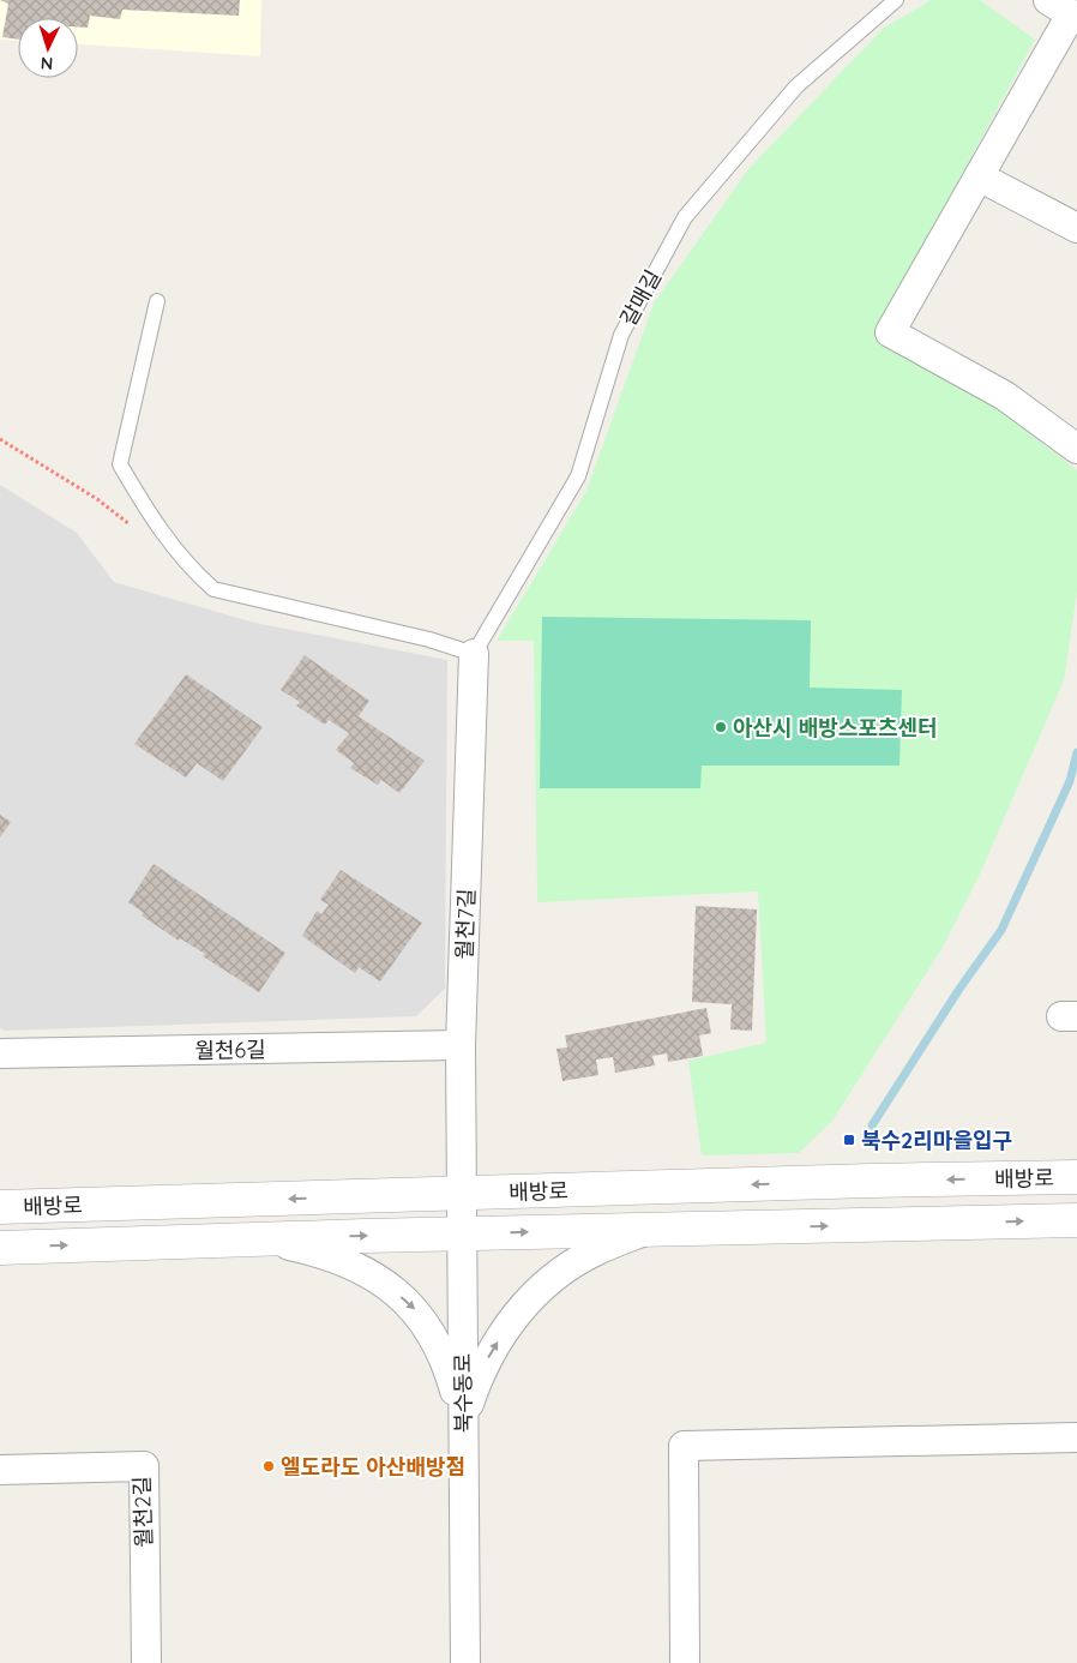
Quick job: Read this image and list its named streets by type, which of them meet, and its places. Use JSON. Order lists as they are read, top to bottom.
{
  "streets": {
    "street": [
      "월천7길",
      "월천6길",
      "배방로",
      "북수동로",
      "월천2길"
    ],
    "lane": ["갈매길"]
  },
  "crossings": [
    ["갈매길", "월천7길"],
    ["월천7길", "월천6길"],
    ["월천7길", "배방로"],
    ["월천7길", "북수동로"],
    ["배방로", "북수동로"]
  ],
  "places": {
    "other": ["아산시 배방스포츠센터", "엘도라도 아산배방점"],
    "transit": ["북수2리마을입구"]
  },
  "north": "bottom"
}
